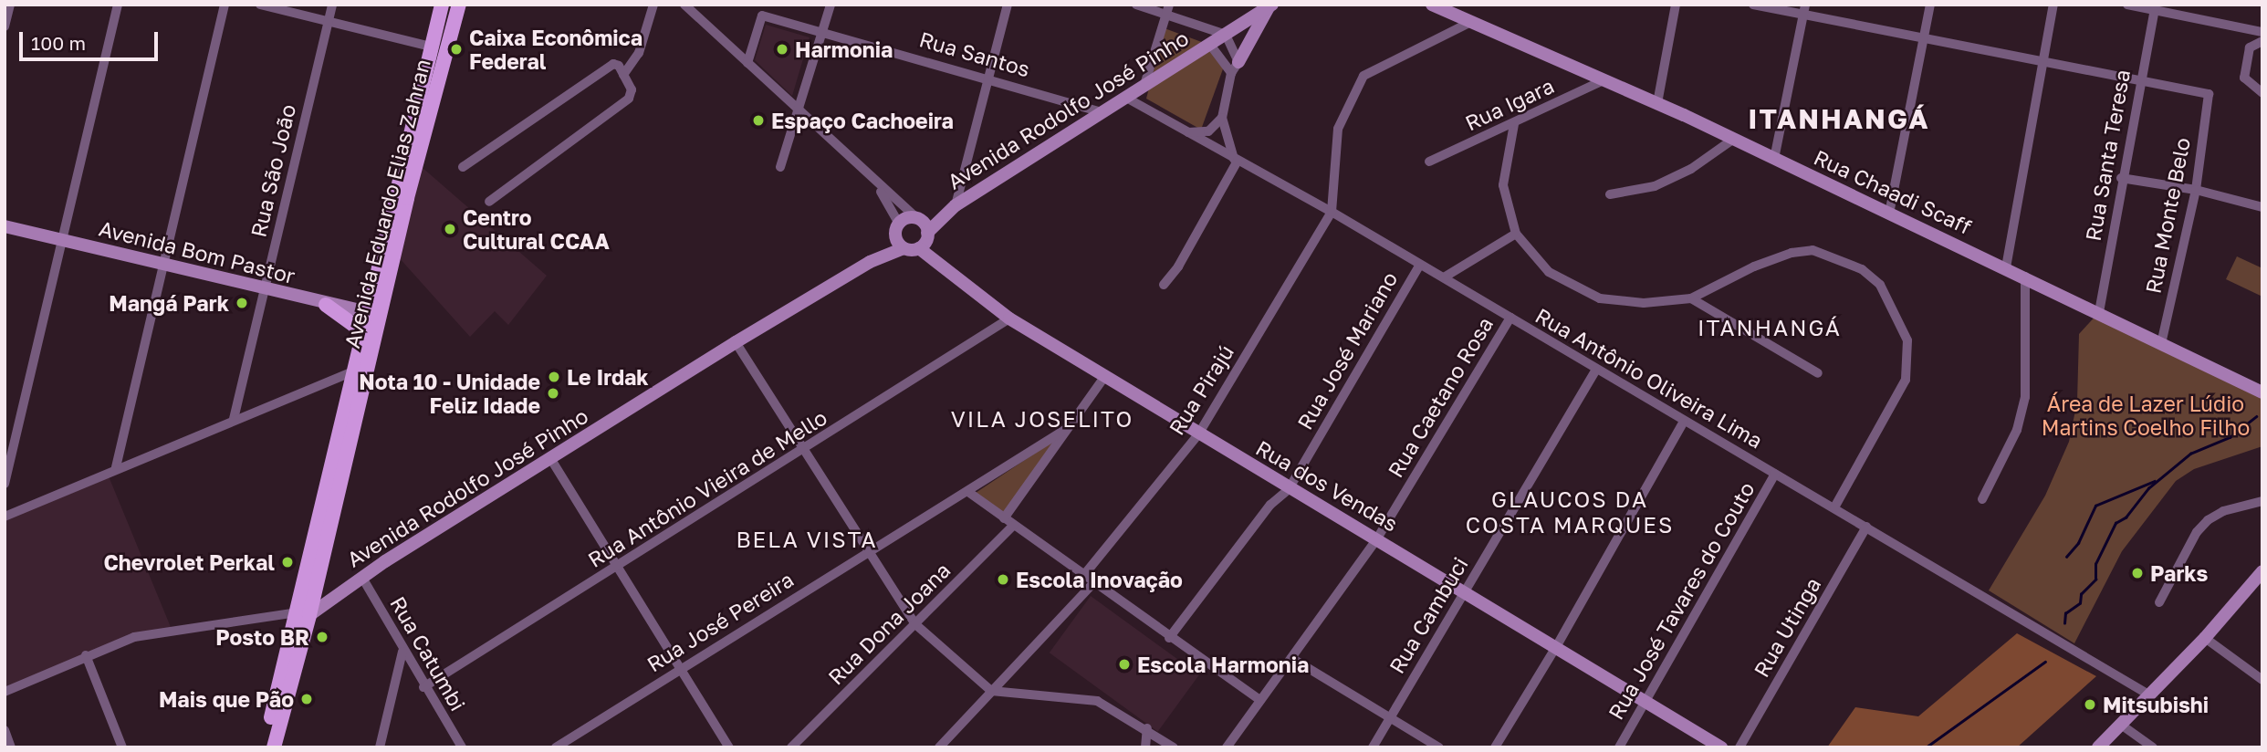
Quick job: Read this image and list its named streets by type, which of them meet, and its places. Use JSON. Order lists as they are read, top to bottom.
{
  "streets": {
    "main road": ["Avenida Eduardo Elias Zahran"],
    "street": [
      "Rua Santos",
      "Rua Igara",
      "Avenida Rodolfo José Pinho",
      "Rua Santa Teresa",
      "Rua São João",
      "Rua Chaadi Scaff",
      "Rua Monte Belo",
      "Avenida Bom Pastor",
      "Rua José Mariano",
      "Rua Antônio Oliveira Lima",
      "Rua Pirajú",
      "Rua Caetano Rosa",
      "Rua dos Vendas",
      "Rua Antônio Vieira de Mello",
      "Rua José Tavares do Couto",
      "Rua Cambuci",
      "Rua José Pereira",
      "Rua Dona Joana",
      "Rua Utinga",
      "Rua Catumbi"
    ]
  },
  "crossings": [
    ["Rua Santos", "Avenida Rodolfo José Pinho"],
    ["Rua Igara", "Rua Chaadi Scaff"],
    ["Avenida Rodolfo José Pinho", "Avenida Eduardo Elias Zahran"],
    ["Avenida Rodolfo José Pinho", "Rua Antônio Oliveira Lima"],
    ["Avenida Rodolfo José Pinho", "Rua Catumbi"],
    ["Rua Santa Teresa", "Rua Chaadi Scaff"],
    ["Rua Santa Teresa", "Rua Monte Belo"],
    ["Rua São João", "Avenida Bom Pastor"],
    ["Rua Chaadi Scaff", "Rua Monte Belo"],
    ["Avenida Eduardo Elias Zahran", "Avenida Bom Pastor"],
    ["Rua José Mariano", "Rua Antônio Oliveira Lima"],
    ["Rua José Mariano", "Rua dos Vendas"],
    ["Rua Antônio Oliveira Lima", "Rua Pirajú"],
    ["Rua Antônio Oliveira Lima", "Rua Caetano Rosa"],
    ["Rua Antônio Oliveira Lima", "Rua José Tavares do Couto"],
    ["Rua Antônio Oliveira Lima", "Rua Cambuci"],
    ["Rua Antônio Oliveira Lima", "Rua Utinga"],
    ["Rua Pirajú", "Rua dos Vendas"],
    ["Rua Caetano Rosa", "Rua dos Vendas"],
    ["Rua dos Vendas", "Rua Antônio Vieira de Mello"],
    ["Rua dos Vendas", "Rua José Tavares do Couto"],
    ["Rua dos Vendas", "Rua Cambuci"],
    ["Rua Antônio Vieira de Mello", "Rua Catumbi"]
  ],
  "districts": [
    "ITANHANGÁ",
    "ITANHANGÁ",
    "VILA JOSELITO",
    "GLAUCOS DA COSTA MARQUES",
    "BELA VISTA"
  ],
  "parks": ["Área de Lazer Lúdio Martins Coelho Filho"],
  "places": [
    "Caixa Econômica Federal",
    "Harmonia",
    "Espaço Cachoeira",
    "Centro Cultural CCAA",
    "Mangá Park",
    "Le Irdak",
    "Nota 10 - Unidade Feliz Idade",
    "Chevrolet Perkal",
    "Parks",
    "Escola Inovação",
    "Posto BR",
    "Escola Harmonia",
    "Mais que Pão",
    "Mitsubishi"
  ],
  "scale_bar": "100 m"
}
